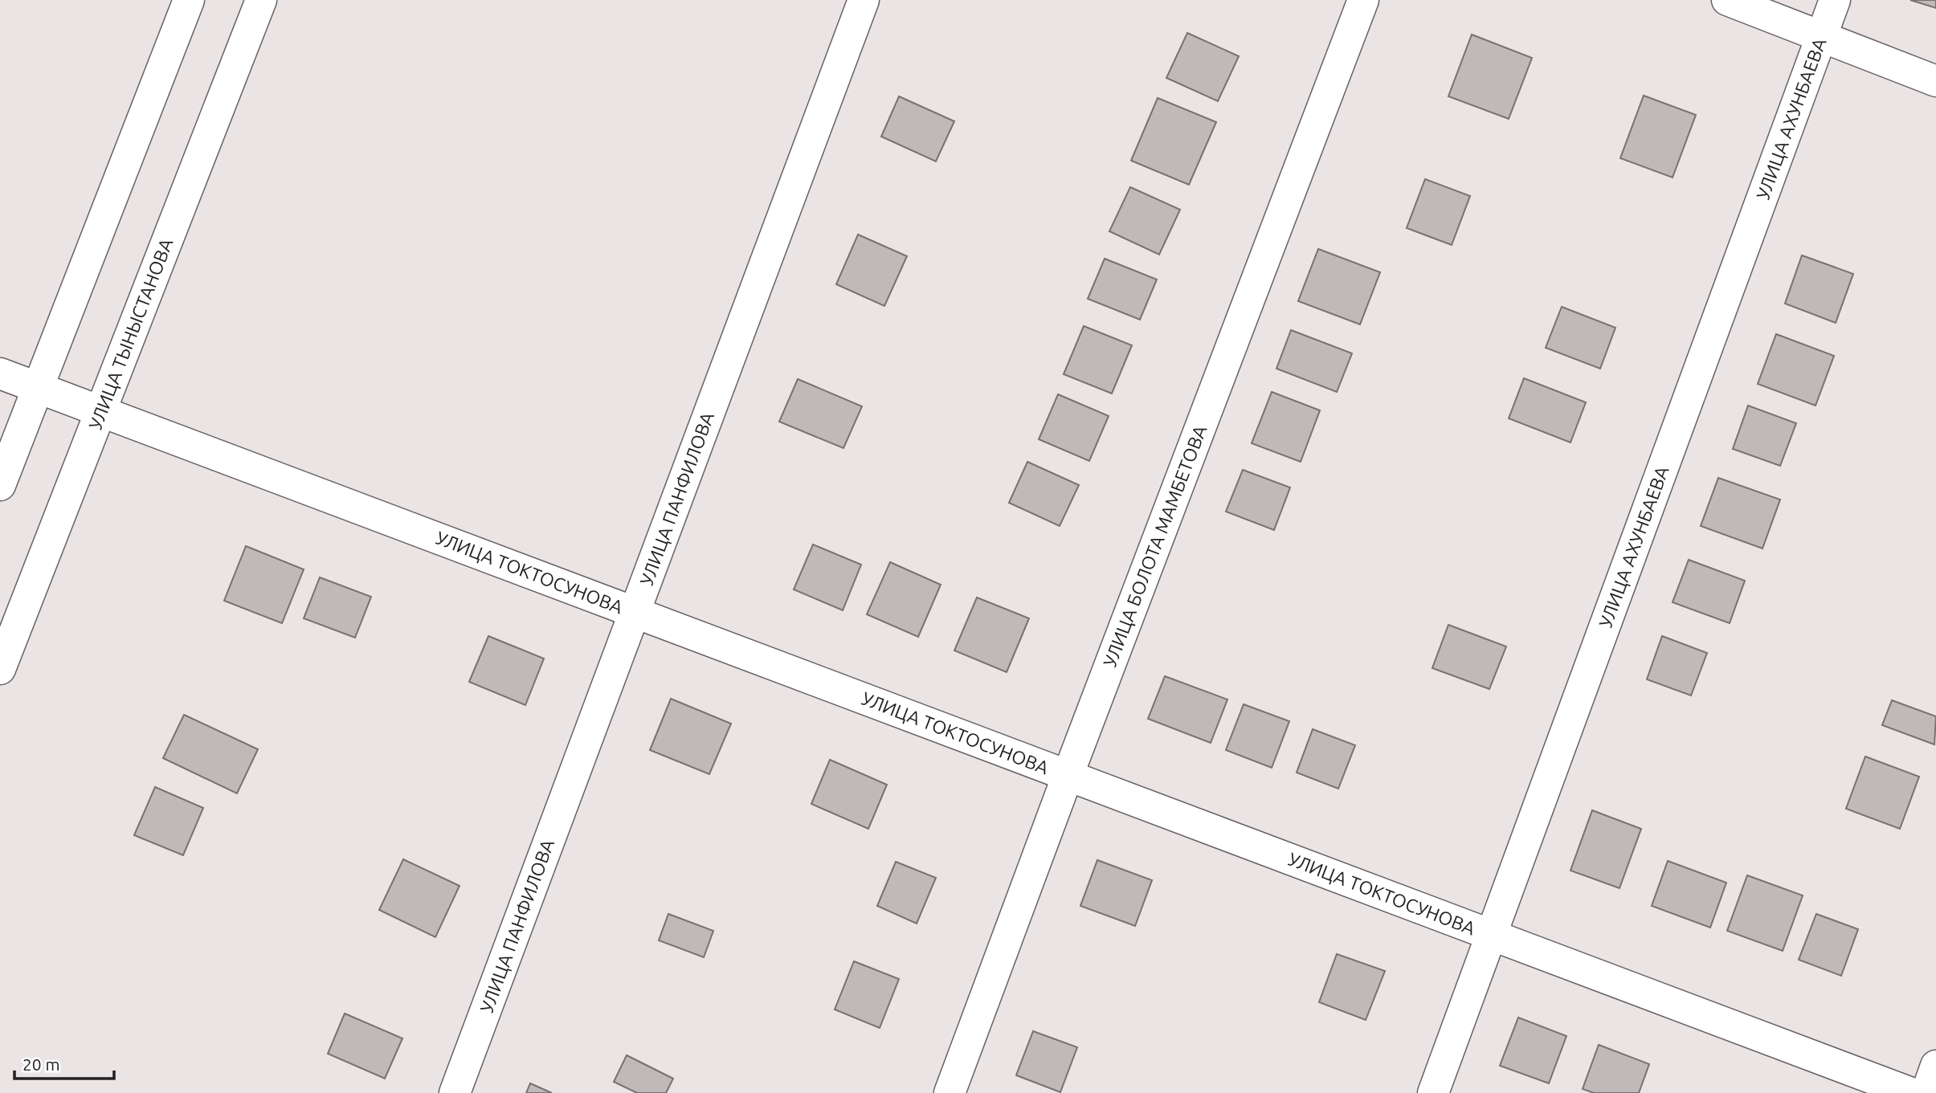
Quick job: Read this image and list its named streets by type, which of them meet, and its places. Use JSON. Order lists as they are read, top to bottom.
{
  "streets": {
    "street": [
      "УЛИЦА АХУНБАЕВА",
      "УЛИЦА ТЫНЫСТАНОВА",
      "УЛИЦА ПАНФИЛОВА",
      "УЛИЦА БОЛОТА МАМБЕТОВА",
      "УЛИЦА ТОКТОСУНОВА"
    ]
  },
  "crossings": [
    ["УЛИЦА АХУНБАЕВА", "УЛИЦА ТОКТОСУНОВА"],
    ["УЛИЦА ТЫНЫСТАНОВА", "УЛИЦА ТОКТОСУНОВА"],
    ["УЛИЦА ПАНФИЛОВА", "УЛИЦА ТОКТОСУНОВА"],
    ["УЛИЦА БОЛОТА МАМБЕТОВА", "УЛИЦА ТОКТОСУНОВА"]
  ],
  "scale_bar": "20 m"
}
